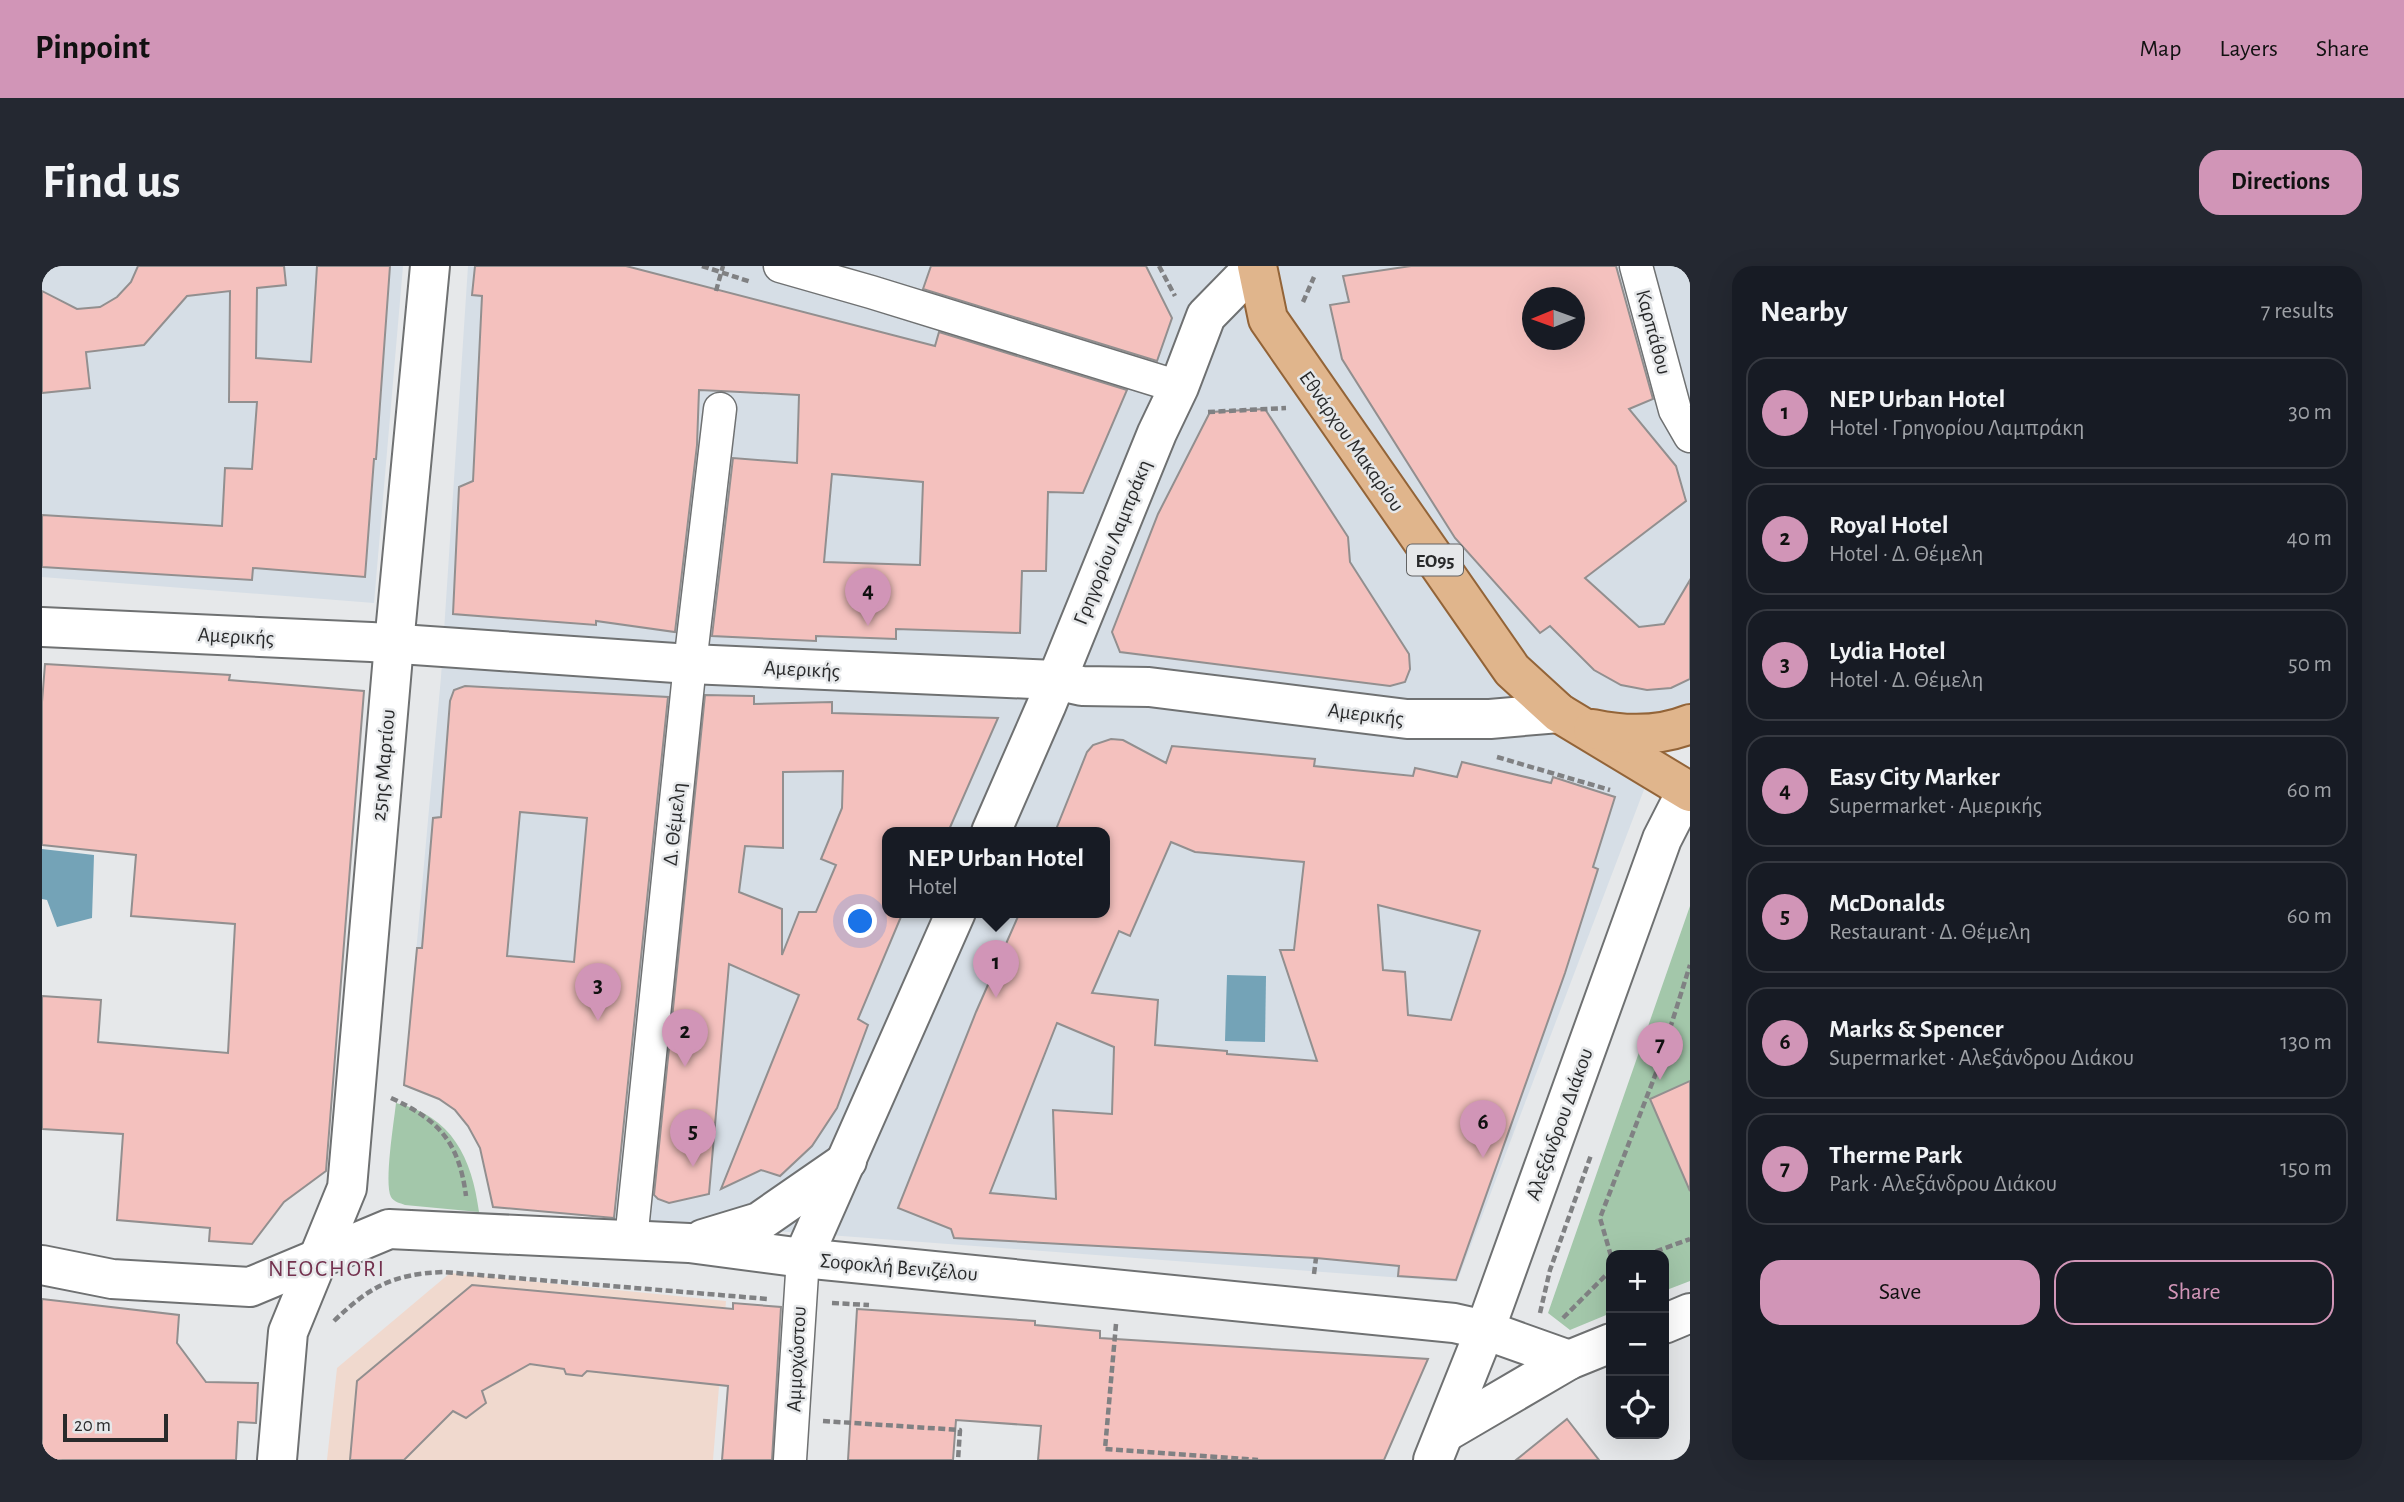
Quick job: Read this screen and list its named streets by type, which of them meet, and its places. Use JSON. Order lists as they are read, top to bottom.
{
  "streets": {
    "main road": ["Εθνάρχου Μακαρίου", "ΕΟ95"],
    "street": [
      "Καρπάθου",
      "Γρηγορίου Λαμπράκη",
      "Αμερικής",
      "25ης Μαρτίου",
      "Δ. Θέμελη",
      "Αλεξάνδρου Διάκου",
      "Σοφοκλή Βενιζέλου",
      "Αμμοχώστου"
    ]
  },
  "crossings": [
    ["Εθνάρχου Μακαρίου", "Γρηγορίου Λαμπράκη"],
    ["Εθνάρχου Μακαρίου", "Αμερικής"],
    ["Εθνάρχου Μακαρίου", "Αλεξάνδρου Διάκου"],
    ["Γρηγορίου Λαμπράκη", "Αμερικής"],
    ["Αμερικής", "25ης Μαρτίου"],
    ["Αμερικής", "Δ. Θέμελη"],
    ["25ης Μαρτίου", "Σοφοκλή Βενιζέλου"],
    ["Δ. Θέμελη", "Σοφοκλή Βενιζέλου"],
    ["Αλεξάνδρου Διάκου", "Σοφοκλή Βενιζέλου"],
    ["Σοφοκλή Βενιζέλου", "Αμμοχώστου"]
  ],
  "districts": ["NEOCHORI"],
  "scale_bar": "20 m",
  "north": "left",
  "page": {
    "header": "Pinpoint",
    "nav": ["Map", "Layers", "Share"],
    "buttons": [
      "Directions",
      ["Save", "Share"]
    ],
    "title": "Find us",
    "heading": ["Nearby", "7 results"],
    "list": [
      {
        "mark": "1",
        "name": "NEP Urban Hotel",
        "note": "Hotel · Γρηγορίου Λαμπράκη",
        "value": "30 m"
      },
      {
        "mark": "2",
        "name": "Royal Hotel",
        "note": "Hotel · Δ. Θέμελη",
        "value": "40 m"
      },
      {
        "mark": "3",
        "name": "Lydia Hotel",
        "note": "Hotel · Δ. Θέμελη",
        "value": "50 m"
      },
      {
        "mark": "4",
        "name": "Easy City Marker",
        "note": "Supermarket · Αμερικής",
        "value": "60 m"
      },
      {
        "mark": "5",
        "name": "McDonalds",
        "note": "Restaurant · Δ. Θέμελη",
        "value": "60 m"
      },
      {
        "mark": "6",
        "name": "Marks & Spencer",
        "note": "Supermarket · Αλεξάνδρου Διάκου",
        "value": "130 m"
      },
      {
        "mark": "7",
        "name": "Therme Park",
        "note": "Park · Αλεξάνδρου Διάκου",
        "value": "150 m"
      }
    ],
    "pins": [
      "4",
      "1",
      "3",
      "2",
      "7",
      "6",
      "5"
    ],
    "popup": ["NEP Urban Hotel", "Hotel"],
    "map_buttons": ["+", "−"],
    "scale": "20 m"
  }
}
